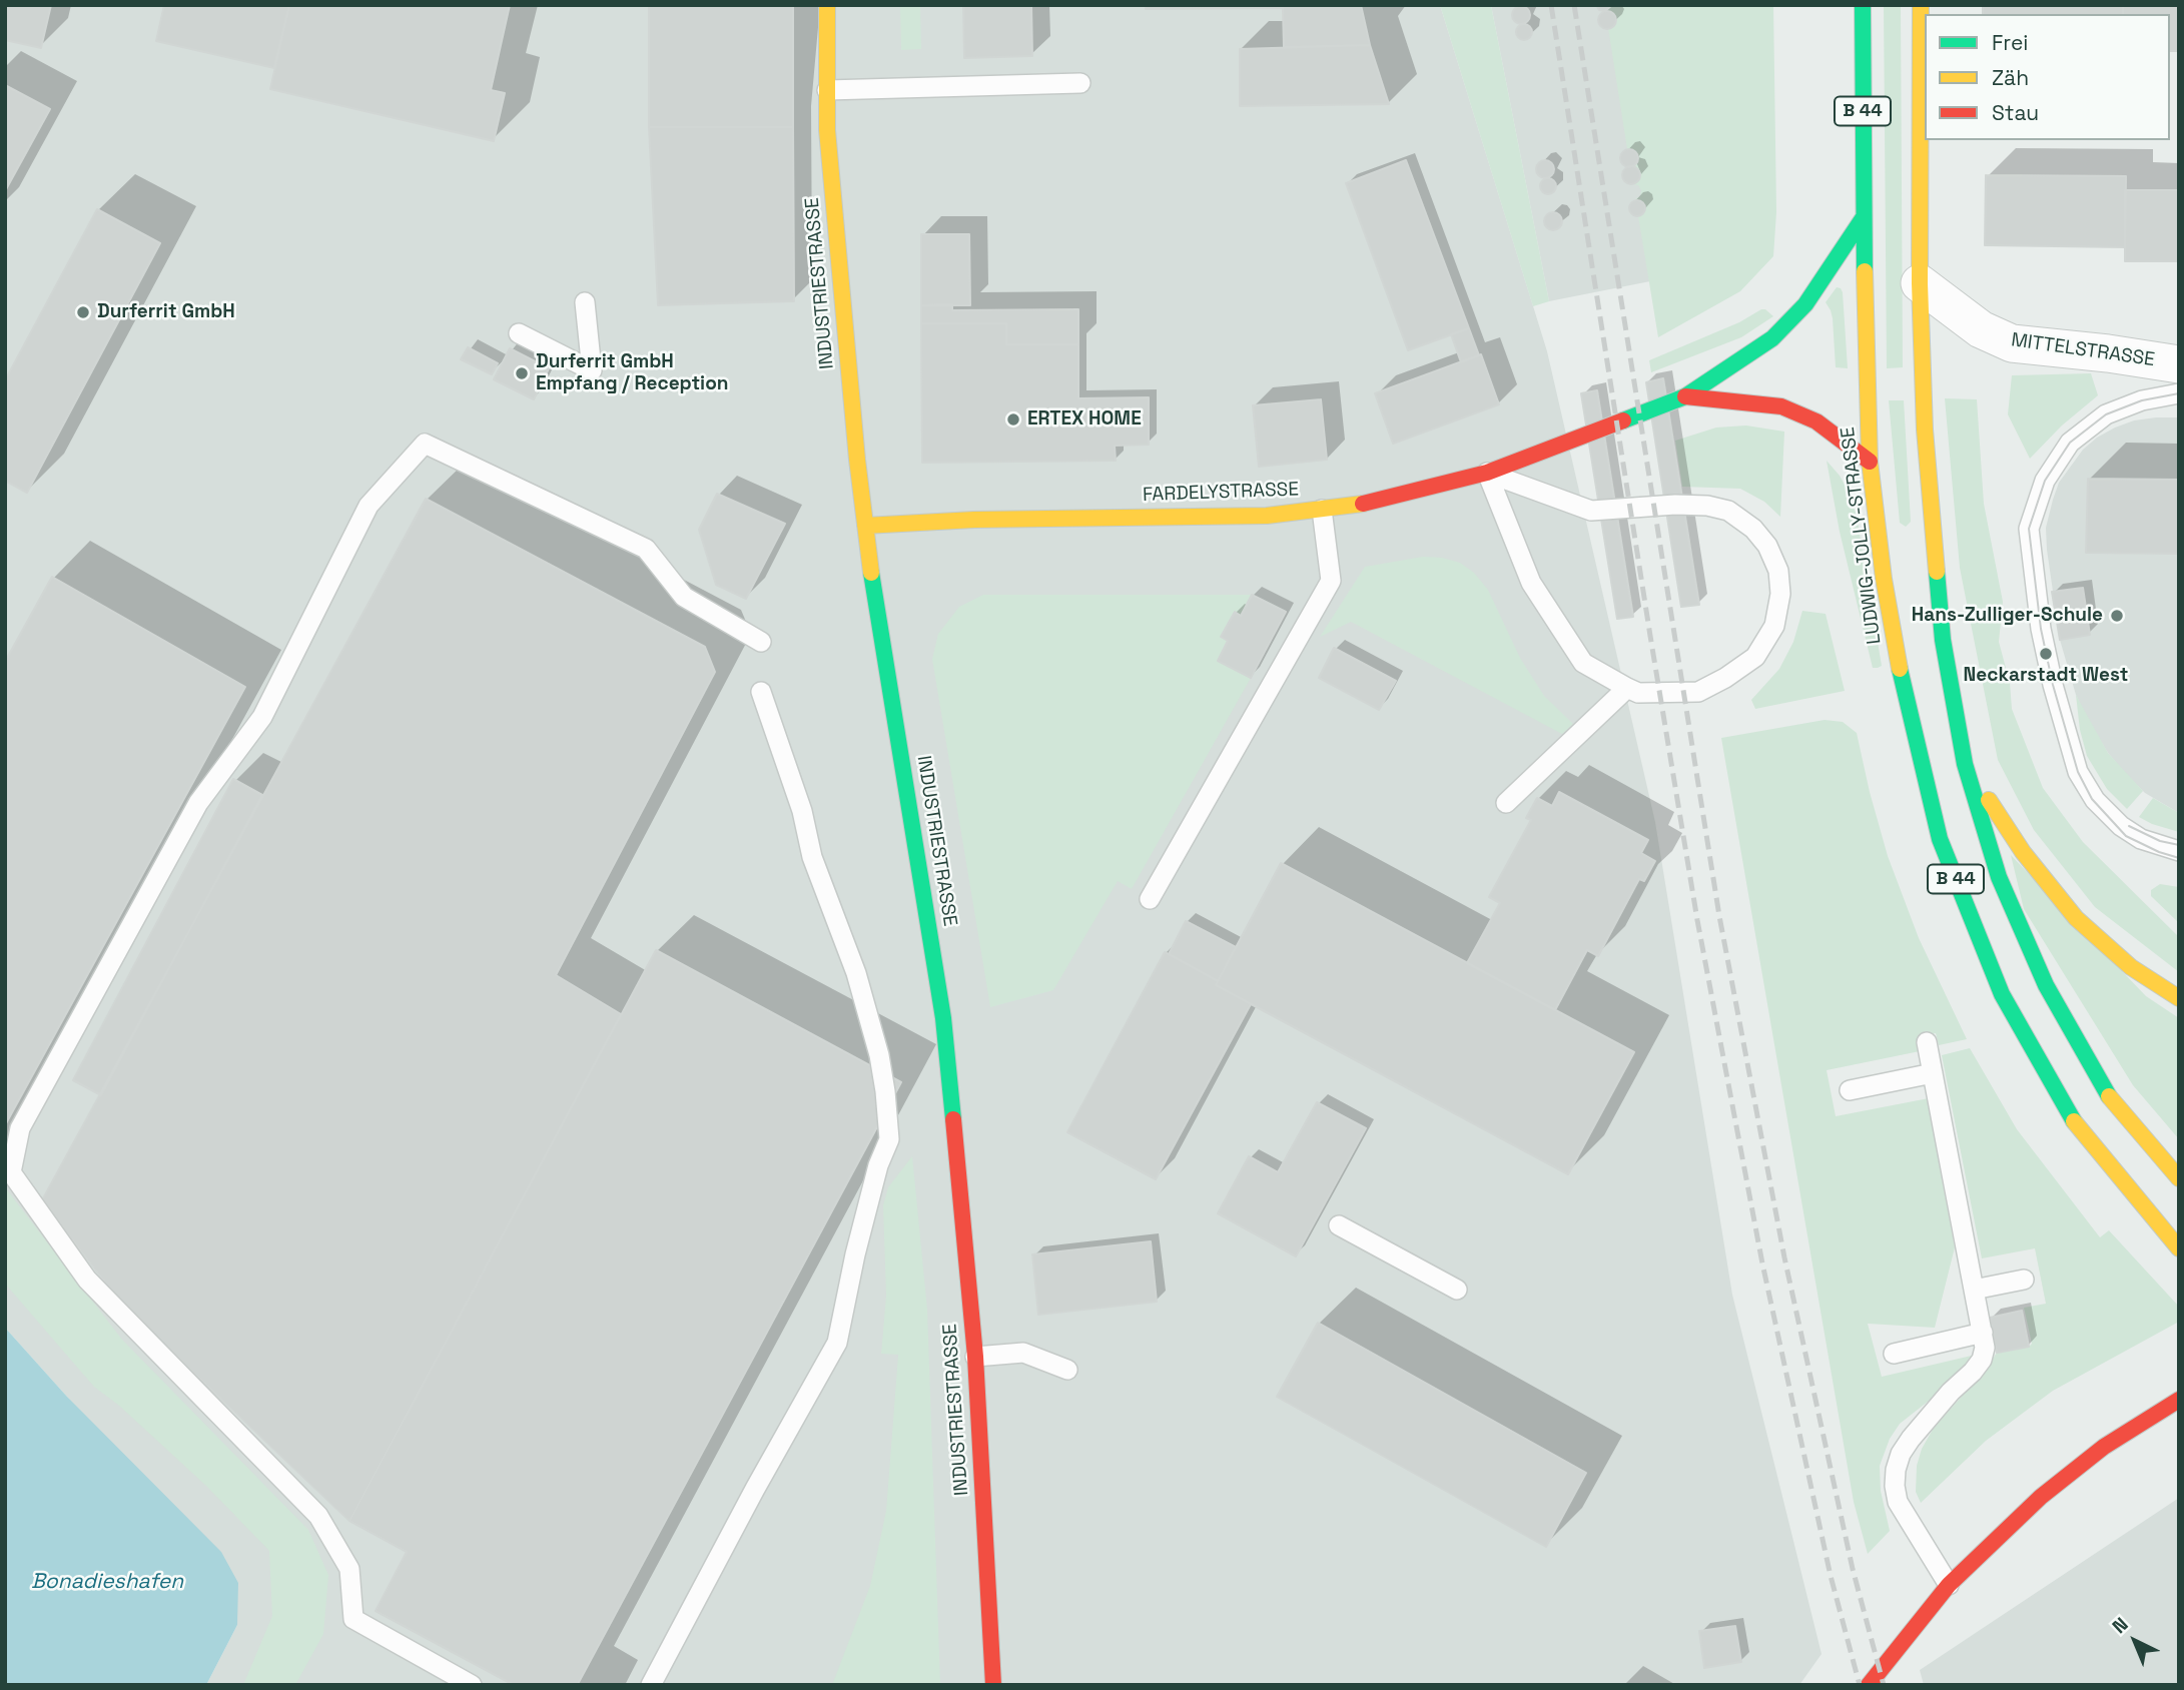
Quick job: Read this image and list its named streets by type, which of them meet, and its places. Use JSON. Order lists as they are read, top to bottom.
{
  "streets": {
    "street": [
      "B 44",
      "INDUSTRIESTRASSE",
      "MITTELSTRASSE",
      "FARDELYSTRASSE",
      "LUDWIG-JOLLY-STRASSE"
    ]
  },
  "crossings": [
    ["B 44", "MITTELSTRASSE"],
    ["INDUSTRIESTRASSE", "FARDELYSTRASSE"],
    ["FARDELYSTRASSE", "LUDWIG-JOLLY-STRASSE"]
  ],
  "water": ["Bonadieshafen"],
  "places": [
    "Durferrit GmbH",
    "Durferrit GmbH Empfang / Reception",
    "ERTEX HOME",
    "Hans-Zulliger-Schule",
    "Neckarstadt West"
  ],
  "legend": ["Frei", "Zäh", "Stau"],
  "north": "top left"
}
